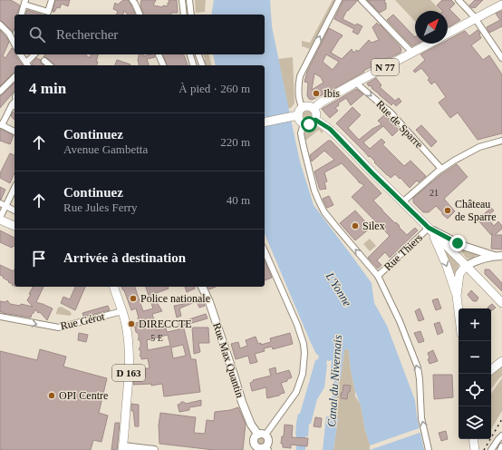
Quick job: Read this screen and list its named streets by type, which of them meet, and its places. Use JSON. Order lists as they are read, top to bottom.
{
  "streets": {
    "main road": ["N 77", "D 163"],
    "street": [
      "Rue de Sparre",
      "Rue Thiers",
      "Rue Gérot",
      "Rue Max Quantin"
    ]
  },
  "crossings": [
    ["N 77", "Rue de Sparre"],
    ["Rue Gérot", "D 163"]
  ],
  "one_way": ["Rue de Sparre", "Rue Gérot"],
  "water": ["L'Yonne", "Canal du Nivernais"],
  "places": [
    "Ibis",
    "Château de Sparre",
    "Silex",
    "Police nationale",
    "DIRECCTE",
    "OPI Centre"
  ],
  "house_numbers": ["21", "5 E"],
  "north": "top right",
  "page": {
    "search": "Rechercher",
    "heading": ["4 min", "À pied · 260 m"],
    "list": [
      ["Continuez", "Avenue Gambetta", "220 m"],
      ["Continuez", "Rue Jules Ferry", "40 m"],
      "Arrivée à destination"
    ],
    "map_buttons": ["+", "−"]
  }
}
